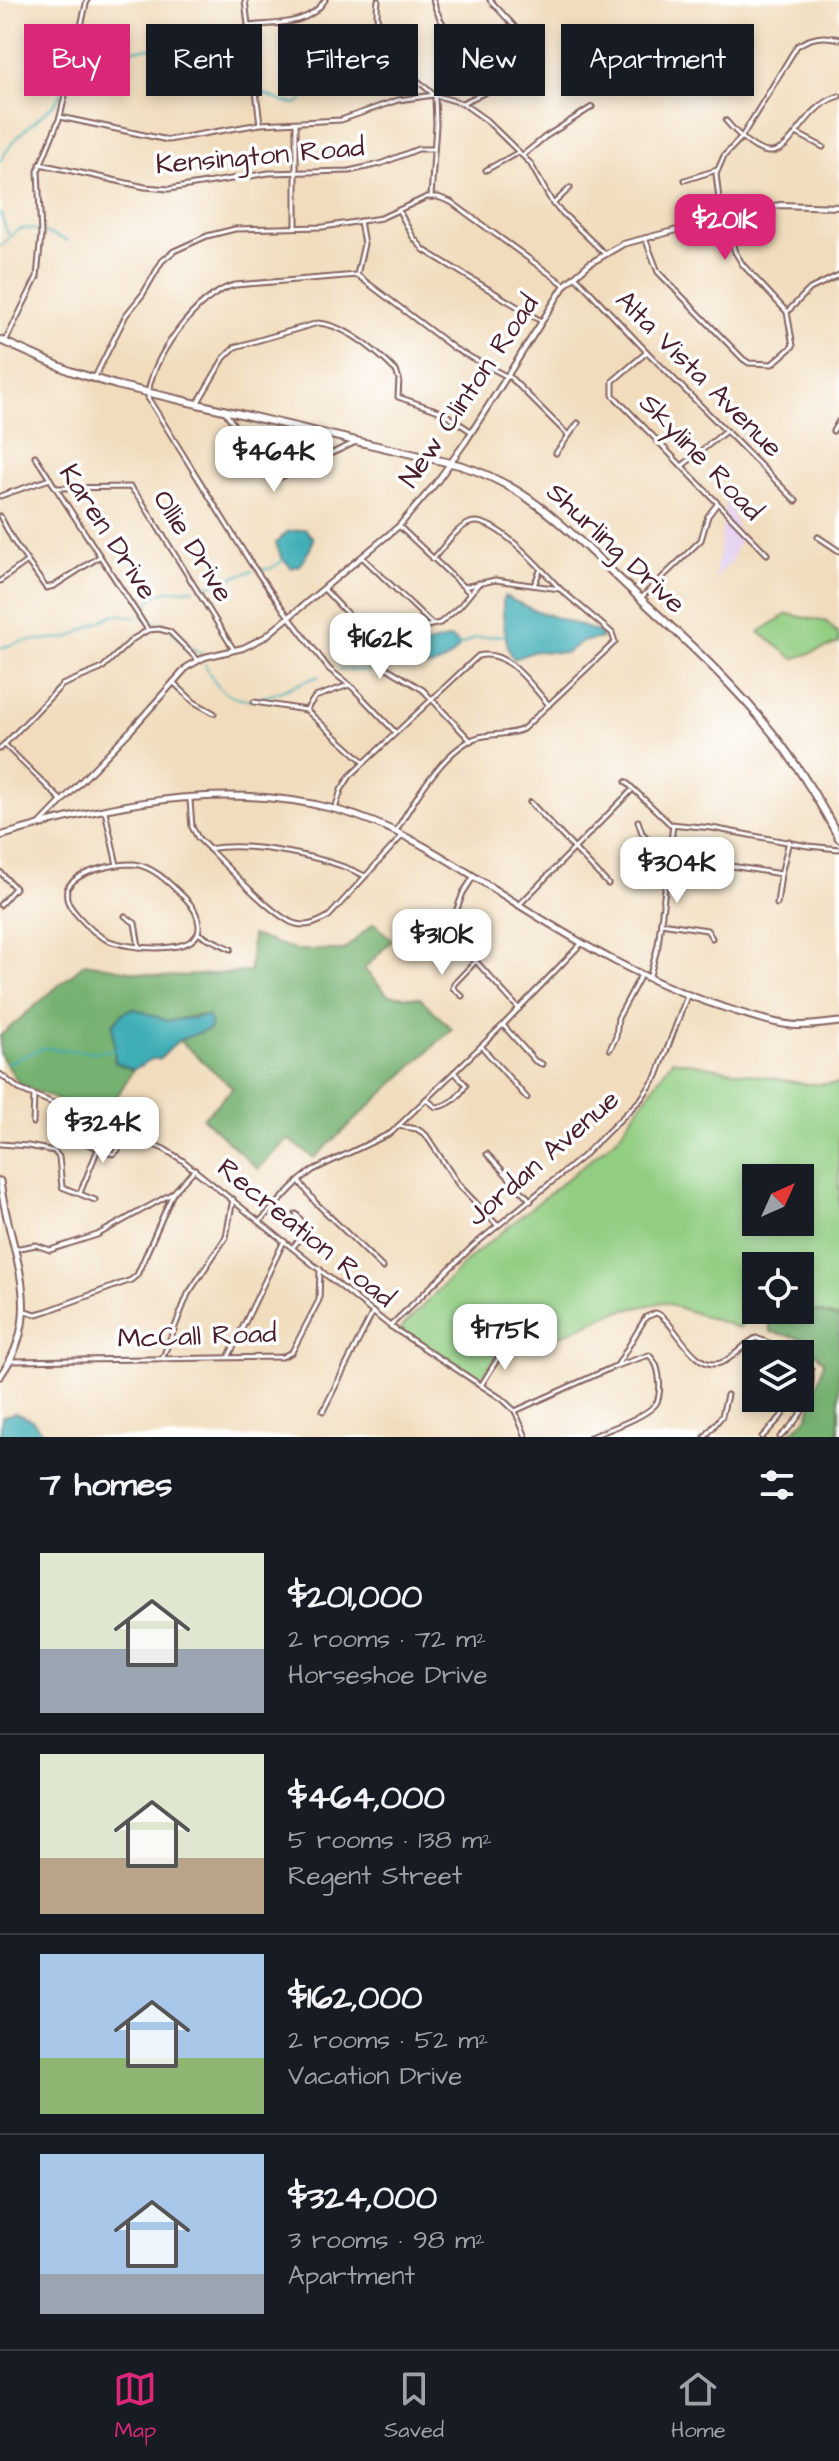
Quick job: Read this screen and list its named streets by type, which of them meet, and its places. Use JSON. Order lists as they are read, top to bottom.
{
  "streets": {
    "main road": ["Shurling Drive"],
    "street": [
      "Kensington Road",
      "Alta Vista Avenue",
      "New Clinton Road",
      "Skyline Road",
      "Karen Drive",
      "Ollie Drive",
      "Jordan Avenue",
      "Recreation Road",
      "McCall Road"
    ]
  },
  "crossings": [
    ["Alta Vista Avenue", "New Clinton Road"],
    ["Alta Vista Avenue", "Skyline Road"],
    ["New Clinton Road", "Ollie Drive"],
    ["New Clinton Road", "Shurling Drive"],
    ["Karen Drive", "Ollie Drive"],
    ["Jordan Avenue", "Recreation Road"],
    ["Recreation Road", "McCall Road"]
  ],
  "north": "top right",
  "page": {
    "chip": [
      "Buy",
      "Rent",
      "Filters",
      "New",
      "Apartment"
    ],
    "price": [
      "$201K",
      "$464K",
      "$162K",
      "$304K",
      "$310K",
      "$324K",
      "$175K"
    ],
    "heading": "7 homes",
    "list": [
      {
        "name": "$201,000",
        "note": "2 rooms · 72 m² · Horseshoe Drive"
      },
      {
        "name": "$464,000",
        "note": "5 rooms · 138 m² · Regent Street"
      },
      {
        "name": "$162,000",
        "note": "2 rooms · 52 m² · Vacation Drive"
      },
      {
        "name": "$324,000",
        "note": "3 rooms · 98 m² · Apartment"
      }
    ],
    "tabs": ["Map", "Saved", "Home"]
  }
}
